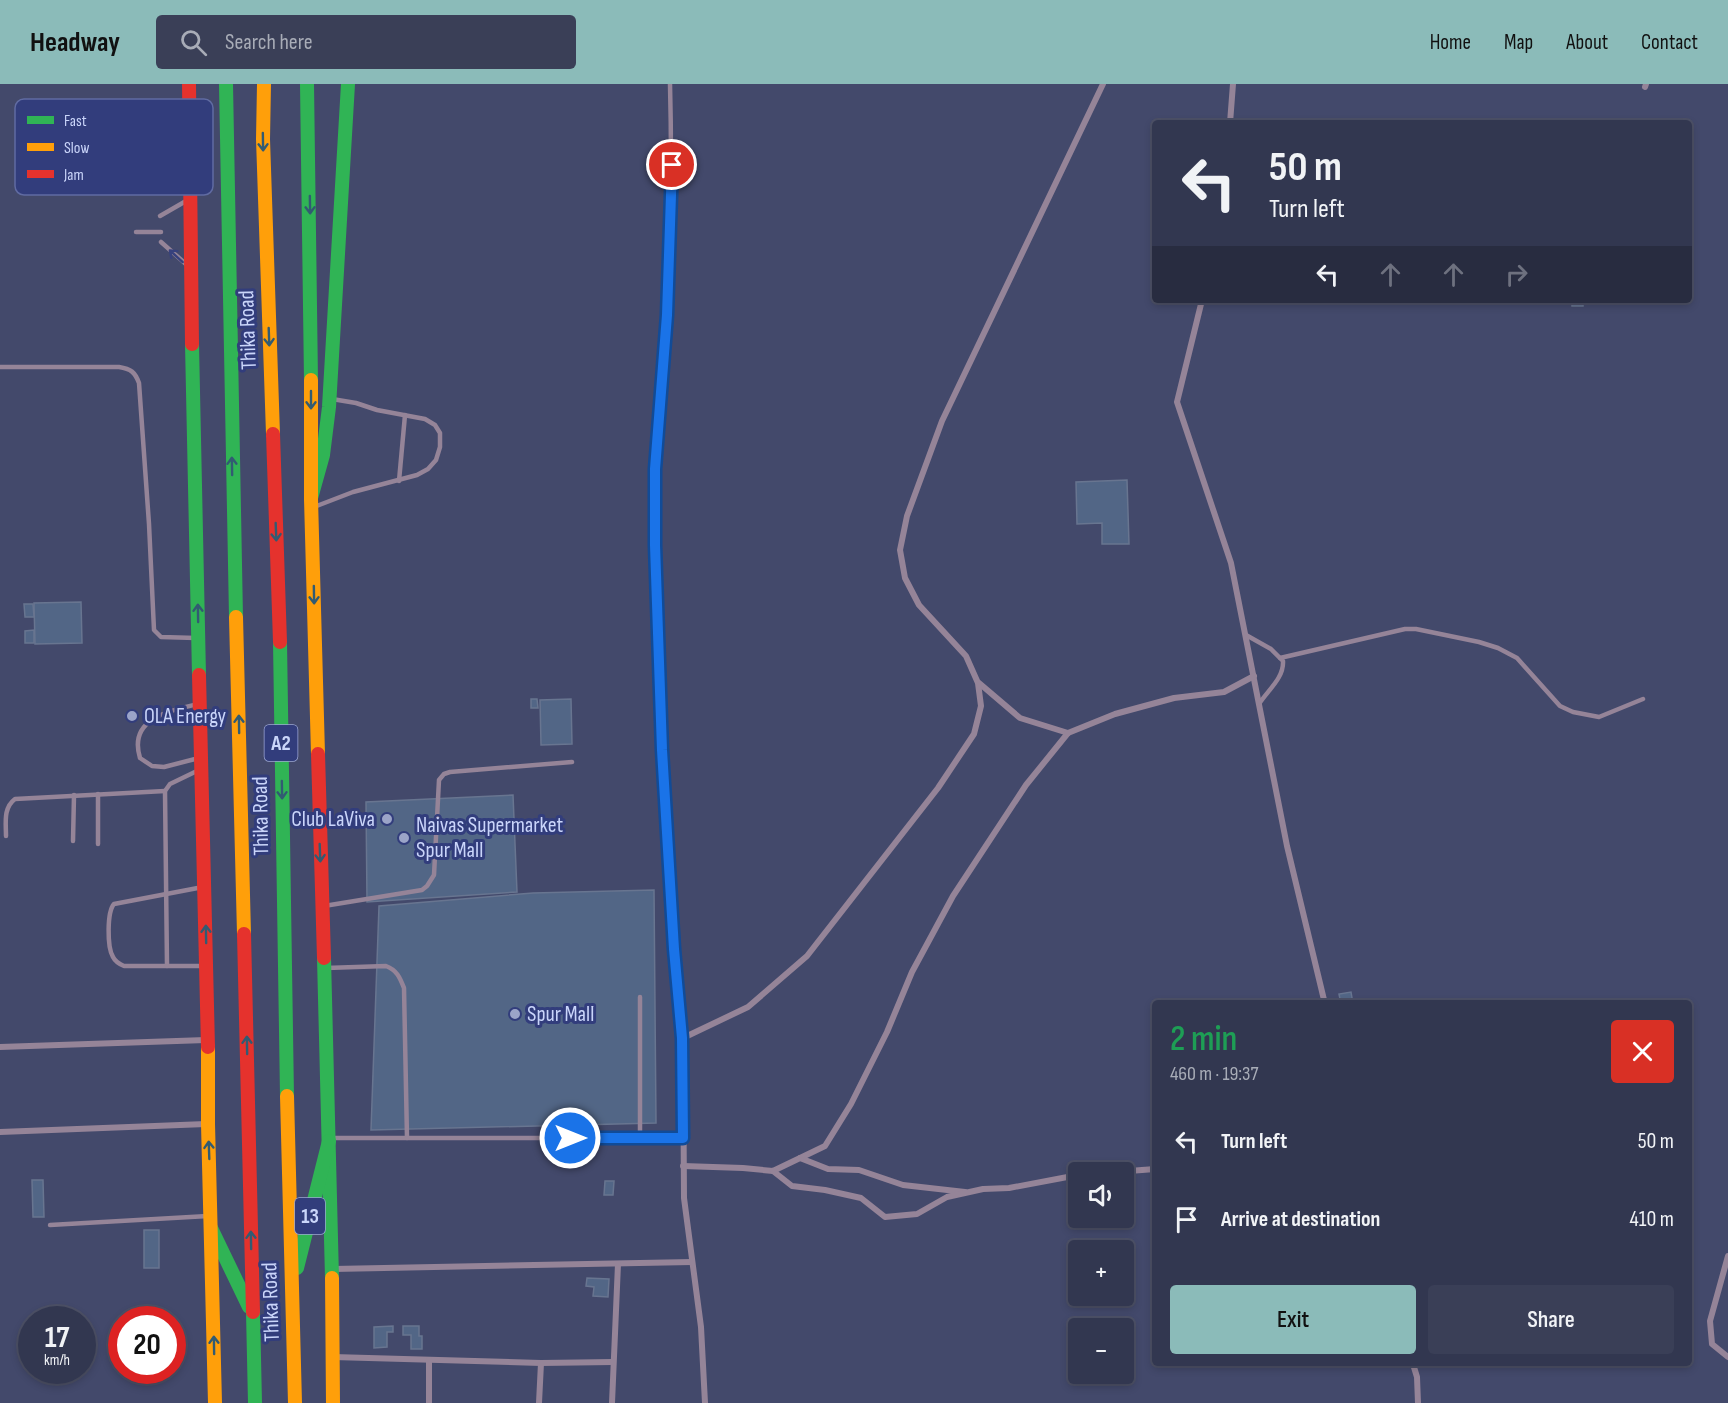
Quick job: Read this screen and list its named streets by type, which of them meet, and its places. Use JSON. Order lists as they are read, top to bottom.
{
  "streets": {
    "main road": ["Thika Road", "A2", "13"]
  },
  "crossings": [
    ["Thika Road", "13"]
  ],
  "places": [
    "OLA Energy",
    "Club LaViva",
    "Naivas Supermarket Spur Mall",
    "Spur Mall"
  ],
  "legend": ["Fast", "Slow", "Jam"],
  "page": {
    "header": "Headway",
    "search": "Search here",
    "nav": [
      "Home",
      "Map",
      "About",
      "Contact"
    ],
    "turn": ["50 m", "Turn left"],
    "heading": ["2 min", "460 m · 19:37"],
    "list": [
      {
        "name": "Turn left",
        "value": "50 m"
      },
      {
        "name": "Arrive at destination",
        "value": "410 m"
      }
    ],
    "map_buttons": ["+", "−"],
    "buttons": ["Exit", "Share"],
    "speed": "17 km/h",
    "limit": "20"
  }
}
